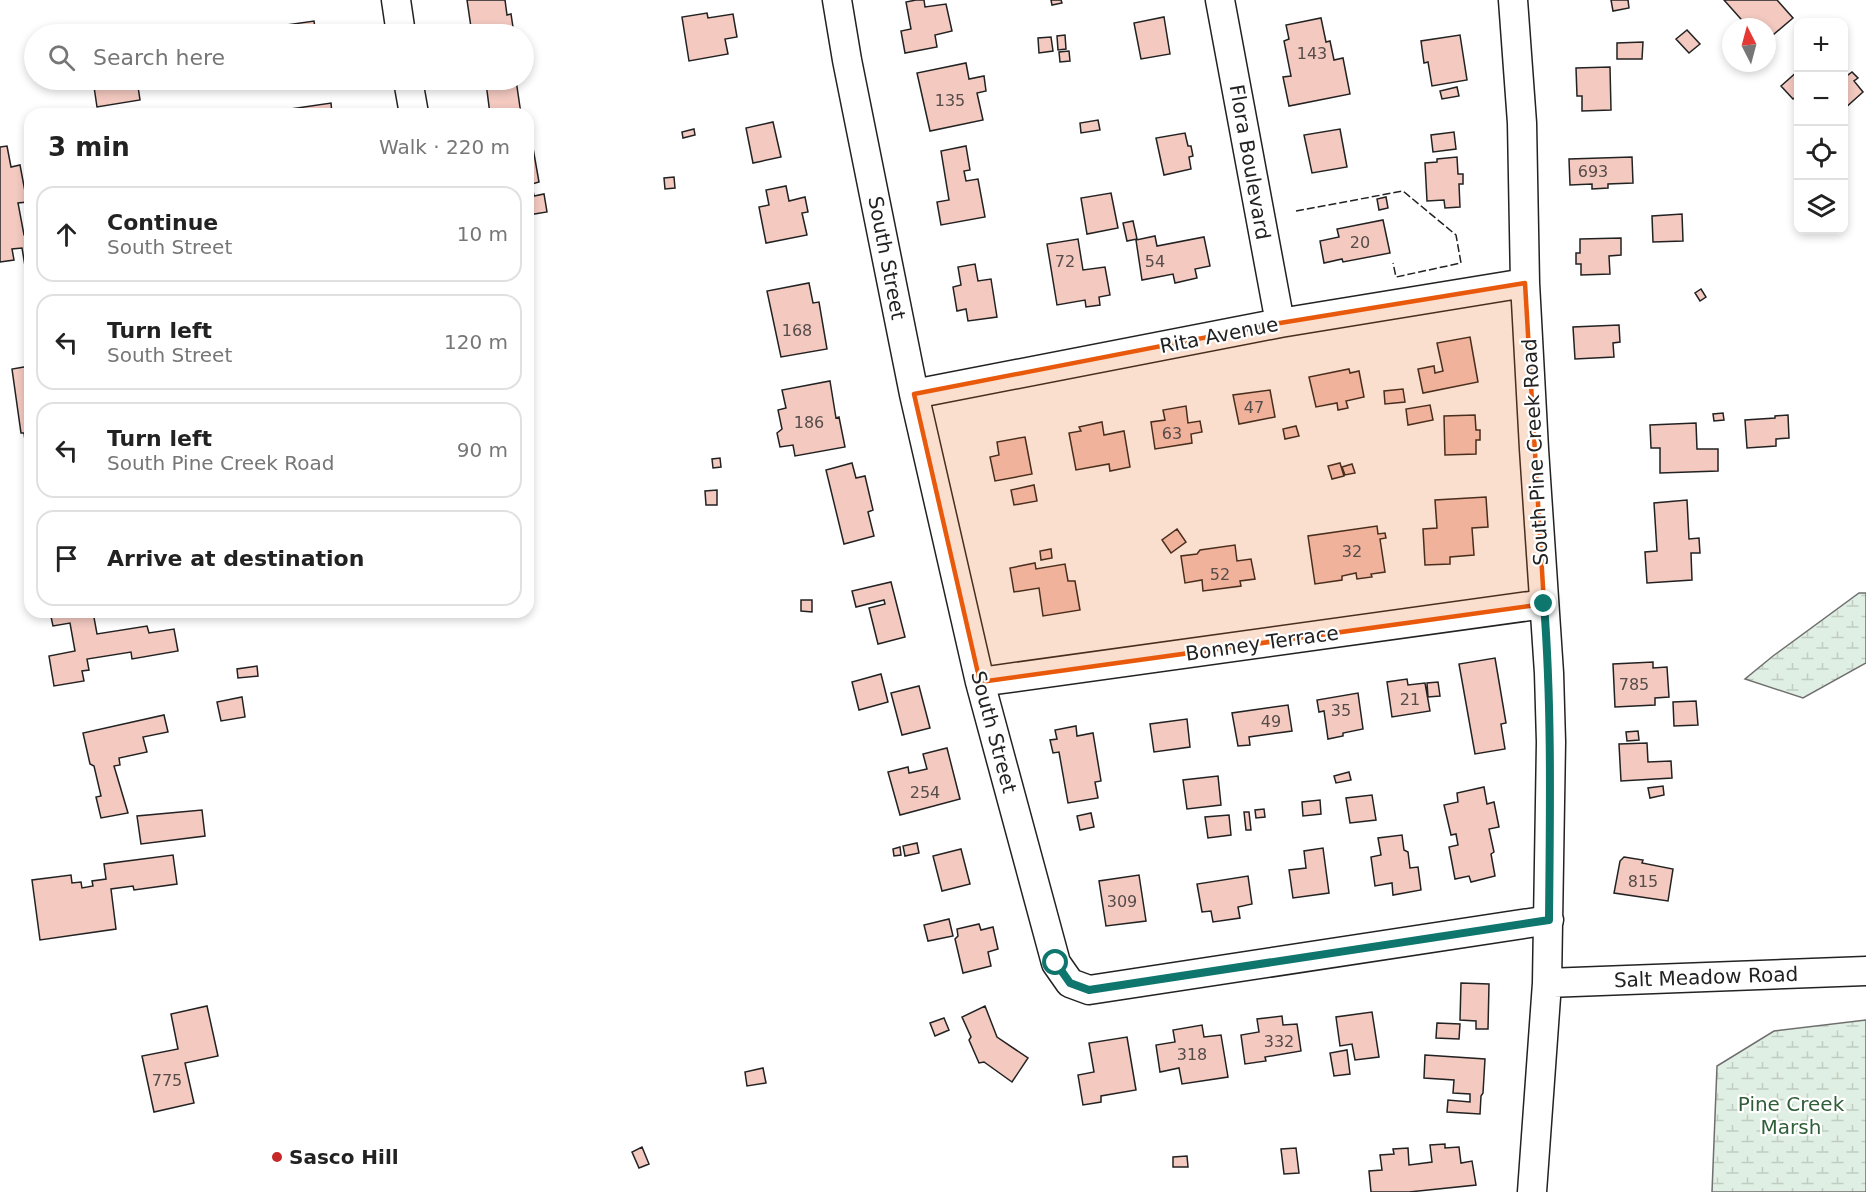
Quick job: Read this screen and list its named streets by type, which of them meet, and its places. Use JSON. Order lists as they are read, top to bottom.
{
  "streets": {
    "street": [
      "Flora Boulevard",
      "South Street",
      "Rita Avenue",
      "South Pine Creek Road",
      "Bonney Terrace",
      "Salt Meadow Road"
    ]
  },
  "crossings": [
    ["Flora Boulevard", "Rita Avenue"],
    ["South Street", "Rita Avenue"],
    ["South Street", "South Pine Creek Road"],
    ["South Street", "Bonney Terrace"],
    ["Rita Avenue", "South Pine Creek Road"],
    ["South Pine Creek Road", "Bonney Terrace"],
    ["South Pine Creek Road", "Salt Meadow Road"]
  ],
  "parks": ["Pine Creek Marsh"],
  "places": ["Sasco Hill"],
  "house_numbers": [
    "143",
    "135",
    "693",
    "20",
    "72",
    "54",
    "168",
    "47",
    "186",
    "63",
    "32",
    "52",
    "785",
    "21",
    "35",
    "49",
    "254",
    "815",
    "309",
    "332",
    "318",
    "775"
  ],
  "north": "top",
  "page": {
    "map_buttons": ["+", "−"],
    "search": "Search here",
    "heading": ["3 min", "Walk · 220 m"],
    "list": [
      ["Continue", "South Street", "10 m"],
      ["Turn left", "South Street", "120 m"],
      ["Turn left", "South Pine Creek Road", "90 m"],
      "Arrive at destination"
    ]
  }
}
